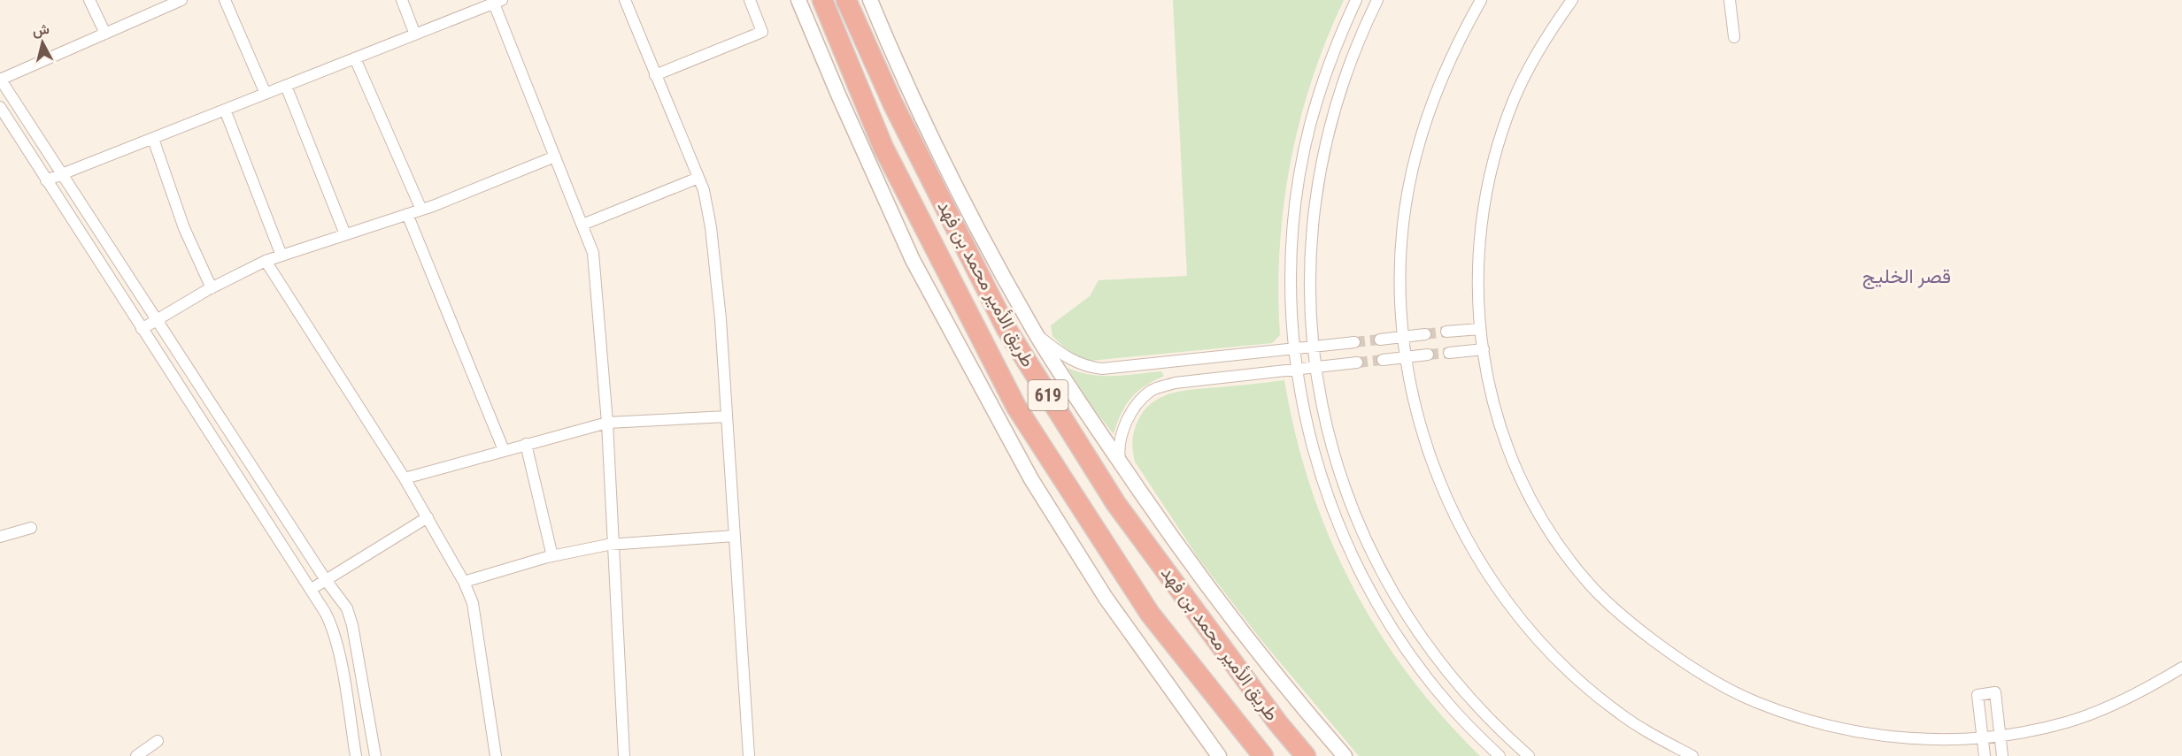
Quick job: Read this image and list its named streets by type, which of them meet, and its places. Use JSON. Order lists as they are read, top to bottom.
{
  "streets": {
    "highway": ["طريق الأمير محمد بن فهد", "619"]
  },
  "districts": ["قصر الخليج"],
  "north": "top"
}
